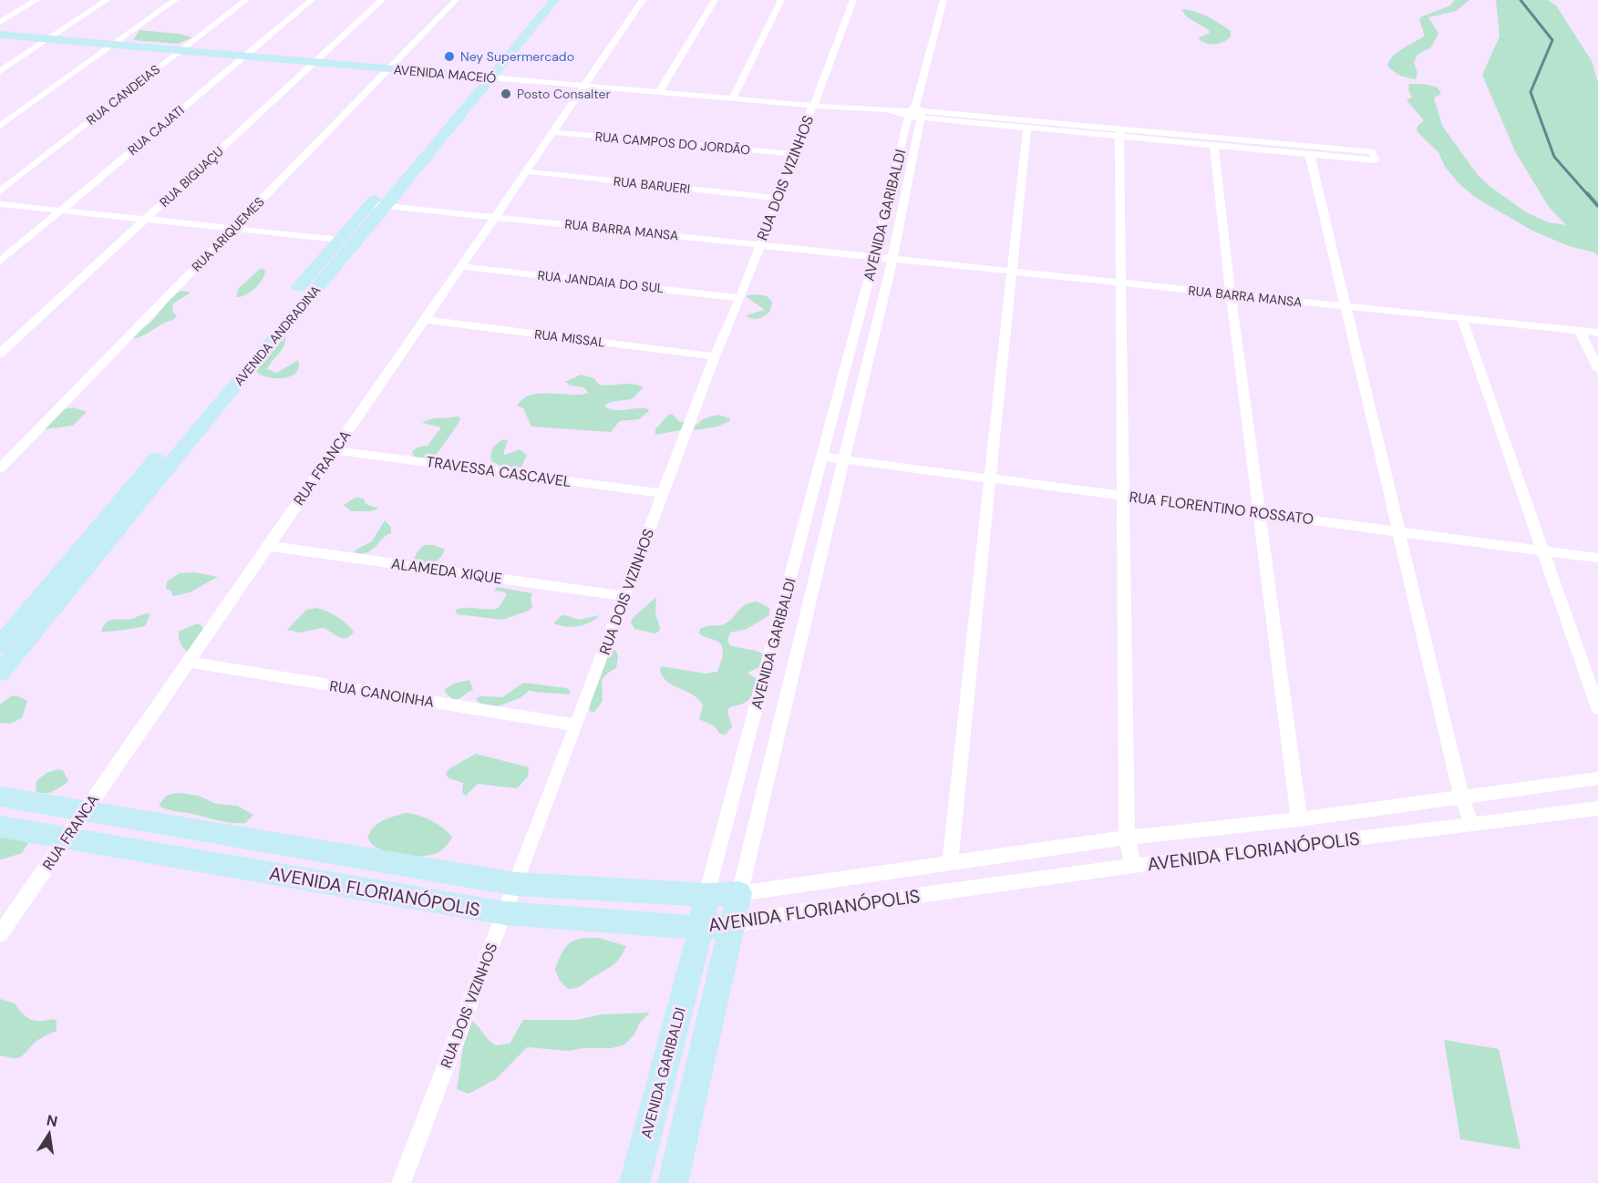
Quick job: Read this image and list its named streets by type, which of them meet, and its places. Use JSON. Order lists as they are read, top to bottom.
{
  "streets": {
    "main road": [
      "AVENIDA MACEIÓ",
      "AVENIDA GARIBALDI",
      "AVENIDA ANDRADINA",
      "AVENIDA FLORIANÓPOLIS"
    ],
    "street": [
      "RUA CANDEIAS",
      "RUA CAJATI",
      "RUA CAMPOS DO JORDÃO",
      "RUA BIGUAÇU",
      "RUA DOIS VIZINHOS",
      "RUA BARUERI",
      "RUA BARRA MANSA",
      "RUA ARIQUEMES",
      "RUA JANDAIA DO SUL",
      "RUA MISSAL",
      "RUA FRANCA",
      "TRAVESSA CASCAVEL",
      "RUA FLORENTINO ROSSATO",
      "ALAMEDA XIQUE",
      "RUA CANOINHA"
    ]
  },
  "crossings": [
    ["AVENIDA MACEIÓ", "RUA CANDEIAS"],
    ["AVENIDA MACEIÓ", "RUA CAJATI"],
    ["AVENIDA MACEIÓ", "RUA BIGUAÇU"],
    ["AVENIDA MACEIÓ", "RUA DOIS VIZINHOS"],
    ["AVENIDA MACEIÓ", "AVENIDA GARIBALDI"],
    ["AVENIDA MACEIÓ", "RUA ARIQUEMES"],
    ["AVENIDA MACEIÓ", "AVENIDA ANDRADINA"],
    ["AVENIDA MACEIÓ", "RUA FRANCA"],
    ["RUA CAMPOS DO JORDÃO", "RUA DOIS VIZINHOS"],
    ["RUA CAMPOS DO JORDÃO", "RUA FRANCA"],
    ["RUA DOIS VIZINHOS", "RUA BARUERI"],
    ["RUA DOIS VIZINHOS", "RUA BARRA MANSA"],
    ["RUA DOIS VIZINHOS", "RUA JANDAIA DO SUL"],
    ["RUA DOIS VIZINHOS", "RUA MISSAL"],
    ["RUA DOIS VIZINHOS", "TRAVESSA CASCAVEL"],
    ["RUA DOIS VIZINHOS", "ALAMEDA XIQUE"],
    ["RUA DOIS VIZINHOS", "RUA CANOINHA"],
    ["RUA DOIS VIZINHOS", "AVENIDA FLORIANÓPOLIS"],
    ["RUA BARUERI", "RUA FRANCA"],
    ["AVENIDA GARIBALDI", "RUA BARRA MANSA"],
    ["AVENIDA GARIBALDI", "RUA FLORENTINO ROSSATO"],
    ["AVENIDA GARIBALDI", "AVENIDA FLORIANÓPOLIS"],
    ["RUA BARRA MANSA", "AVENIDA ANDRADINA"],
    ["RUA BARRA MANSA", "RUA FRANCA"],
    ["RUA JANDAIA DO SUL", "RUA FRANCA"],
    ["RUA MISSAL", "RUA FRANCA"],
    ["RUA FRANCA", "TRAVESSA CASCAVEL"],
    ["RUA FRANCA", "ALAMEDA XIQUE"],
    ["RUA FRANCA", "RUA CANOINHA"],
    ["RUA FRANCA", "AVENIDA FLORIANÓPOLIS"]
  ],
  "places": ["Ney Supermercado", "Posto Consalter"],
  "north": "top"
}
